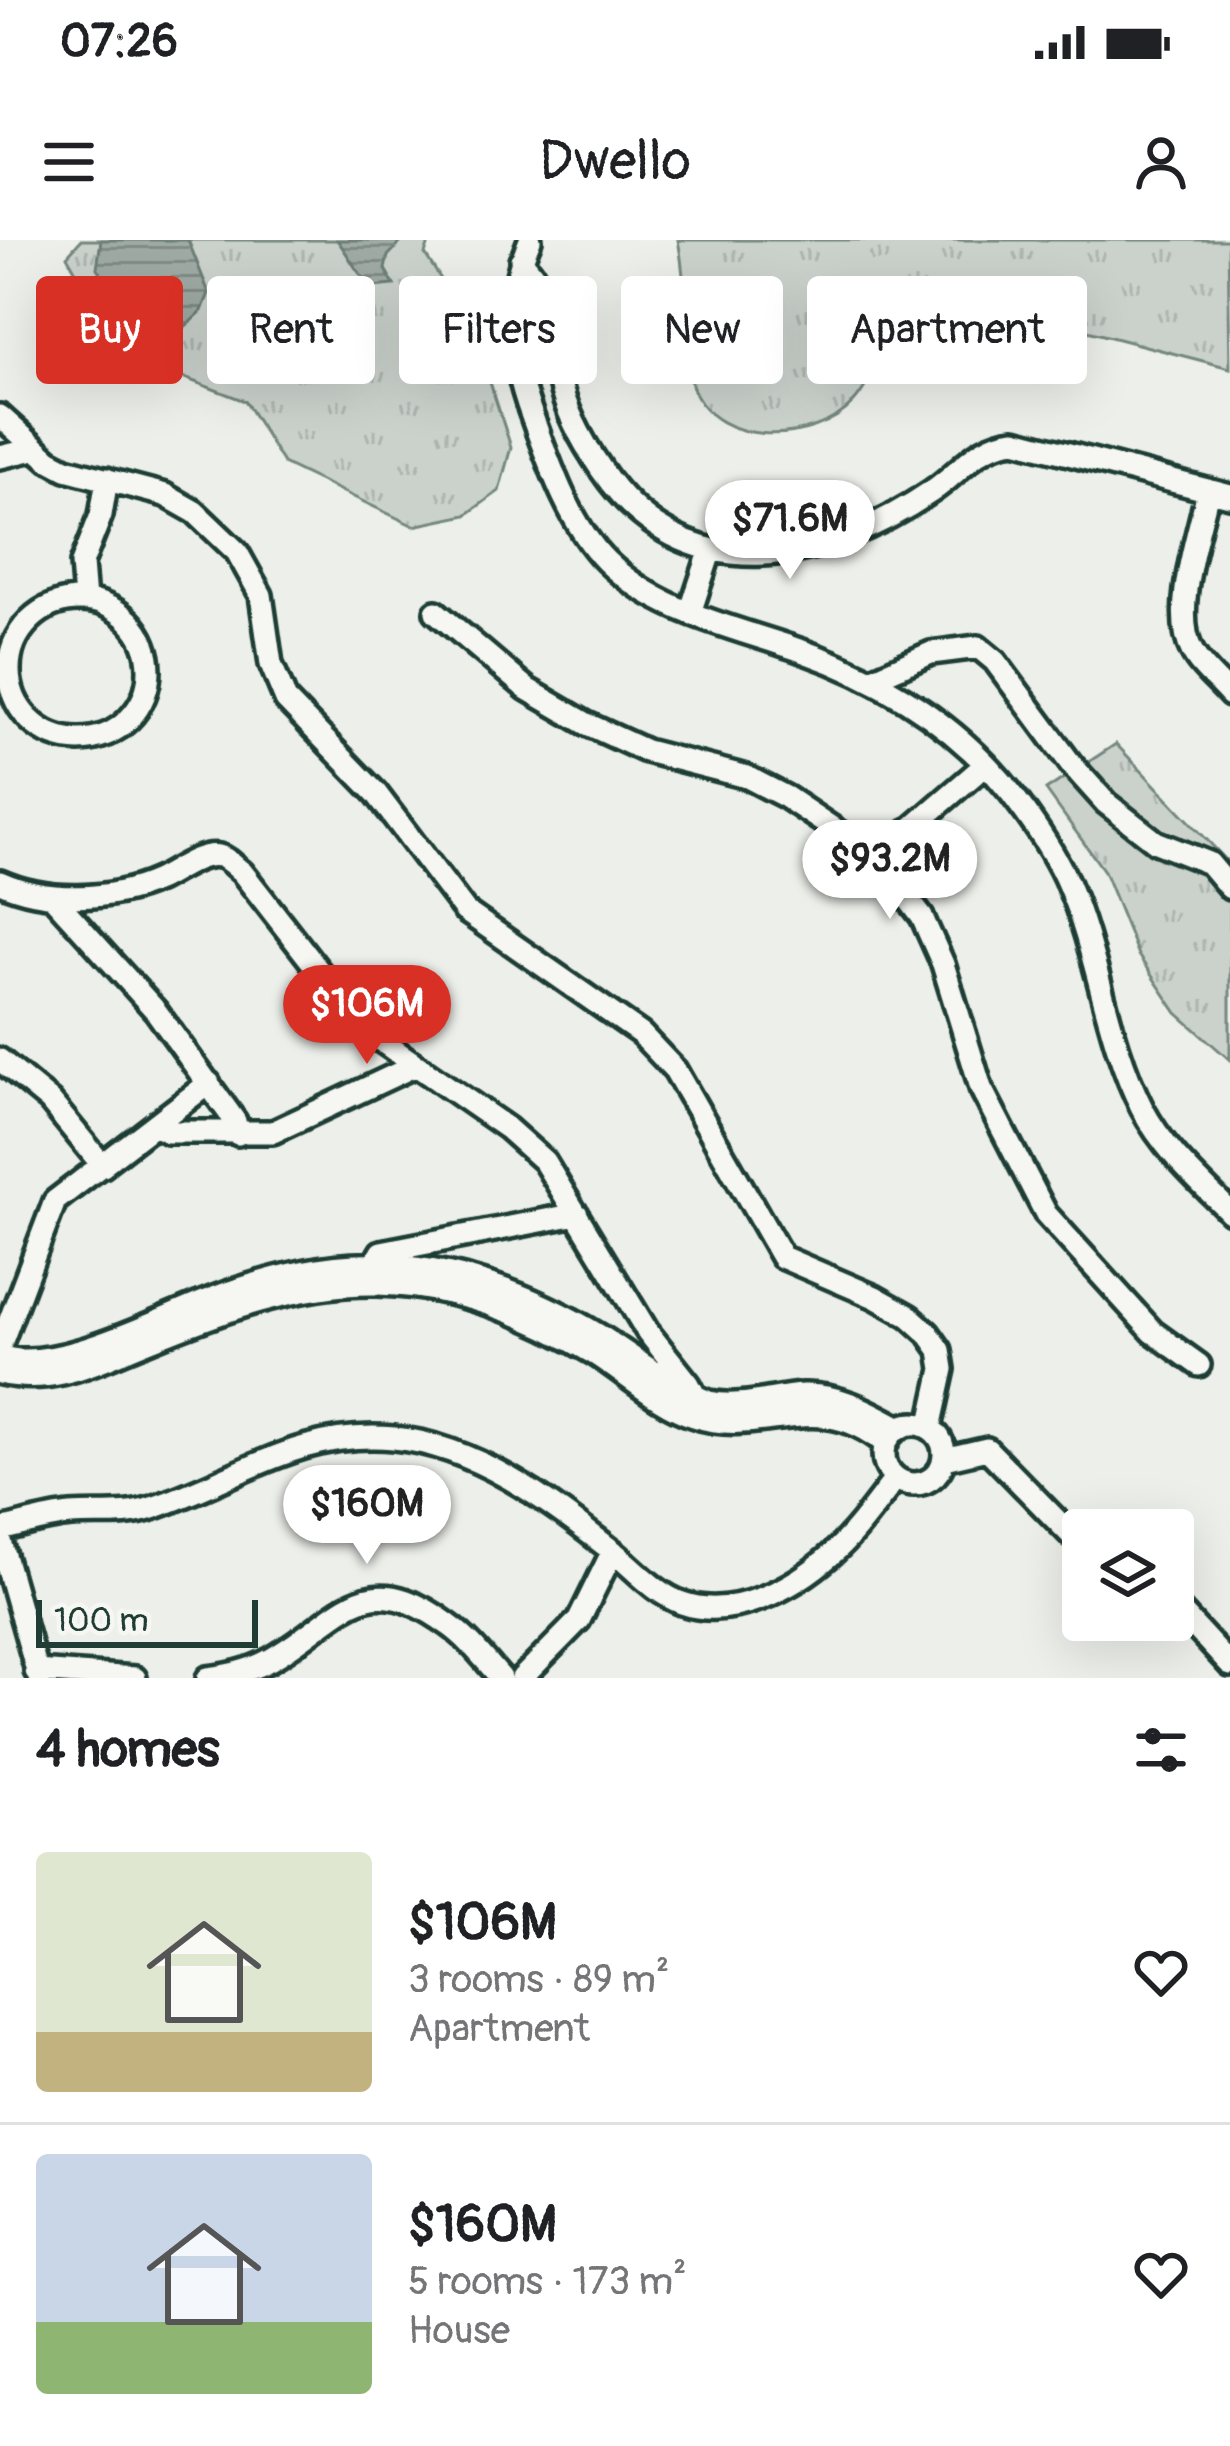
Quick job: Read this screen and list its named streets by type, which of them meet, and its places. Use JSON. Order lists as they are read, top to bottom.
{
  "scale_bar": "100 m",
  "page": {
    "status": "07:26",
    "header": "Dwello",
    "chip": [
      "Buy",
      "Rent",
      "Filters",
      "New",
      "Apartment"
    ],
    "price": [
      "$71.6M",
      "$93.2M",
      "$106M",
      "$160M"
    ],
    "scale": "100 m",
    "heading": "4 homes",
    "list": [
      {
        "name": "$106M",
        "note": "3 rooms · 89 m² · Apartment"
      },
      {
        "name": "$160M",
        "note": "5 rooms · 173 m² · House"
      }
    ]
  }
}
